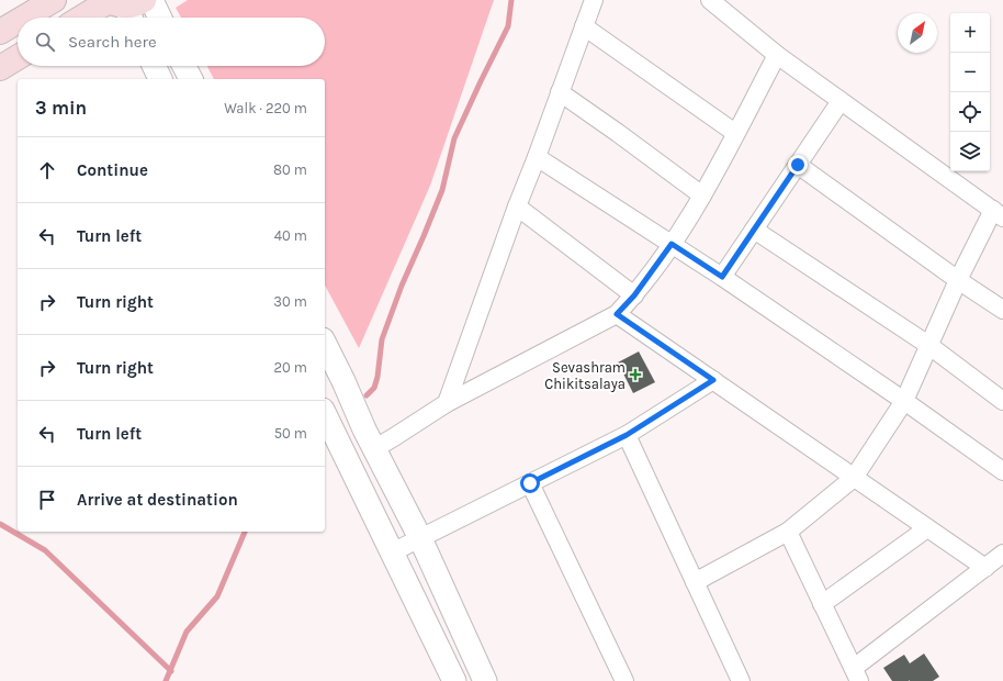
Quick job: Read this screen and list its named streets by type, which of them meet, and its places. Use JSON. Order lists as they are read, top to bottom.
{
  "places": {
    "health": ["Sevashram Chikitsalaya"]
  },
  "north": "top right",
  "page": {
    "map_buttons": ["+", "−"],
    "search": "Search here",
    "heading": ["3 min", "Walk · 220 m"],
    "list": [
      ["Continue", "80 m"],
      ["Turn left", "40 m"],
      ["Turn right", "30 m"],
      ["Turn right", "20 m"],
      ["Turn left", "50 m"],
      "Arrive at destination"
    ]
  }
}
